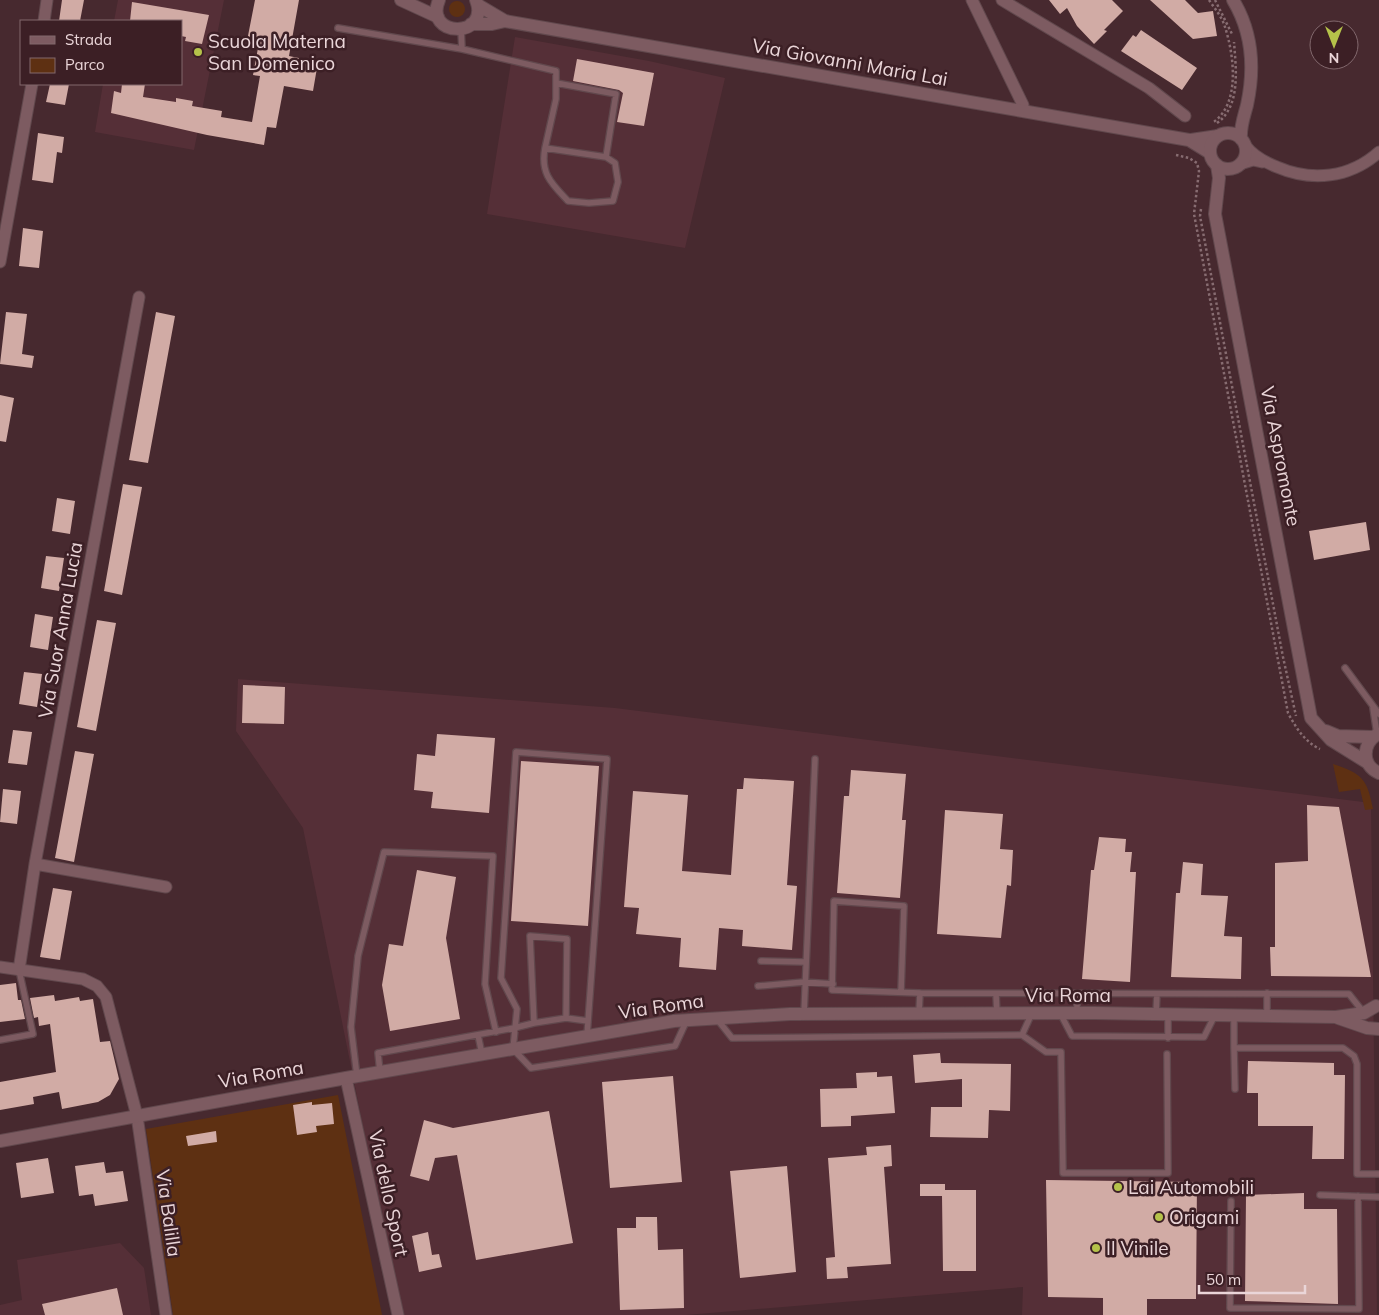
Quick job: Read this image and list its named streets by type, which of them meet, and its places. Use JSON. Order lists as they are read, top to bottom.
{
  "streets": {
    "main road": ["Via Giovanni Maria Lai", "Via Aspromonte", "Via Roma"],
    "street": ["Via Suor Anna Lucia", "Via dello Sport", "Via Balilla"]
  },
  "crossings": [
    ["Via Suor Anna Lucia", "Via Balilla"],
    ["Via Roma", "Via dello Sport"],
    ["Via Roma", "Via Balilla"]
  ],
  "places": [
    "Scuola Materna San Domenico",
    "Lai Automobili",
    "Origami",
    "Il Vinile"
  ],
  "legend": ["Strada", "Parco"],
  "scale_bar": "50 m",
  "north": "bottom"
}
